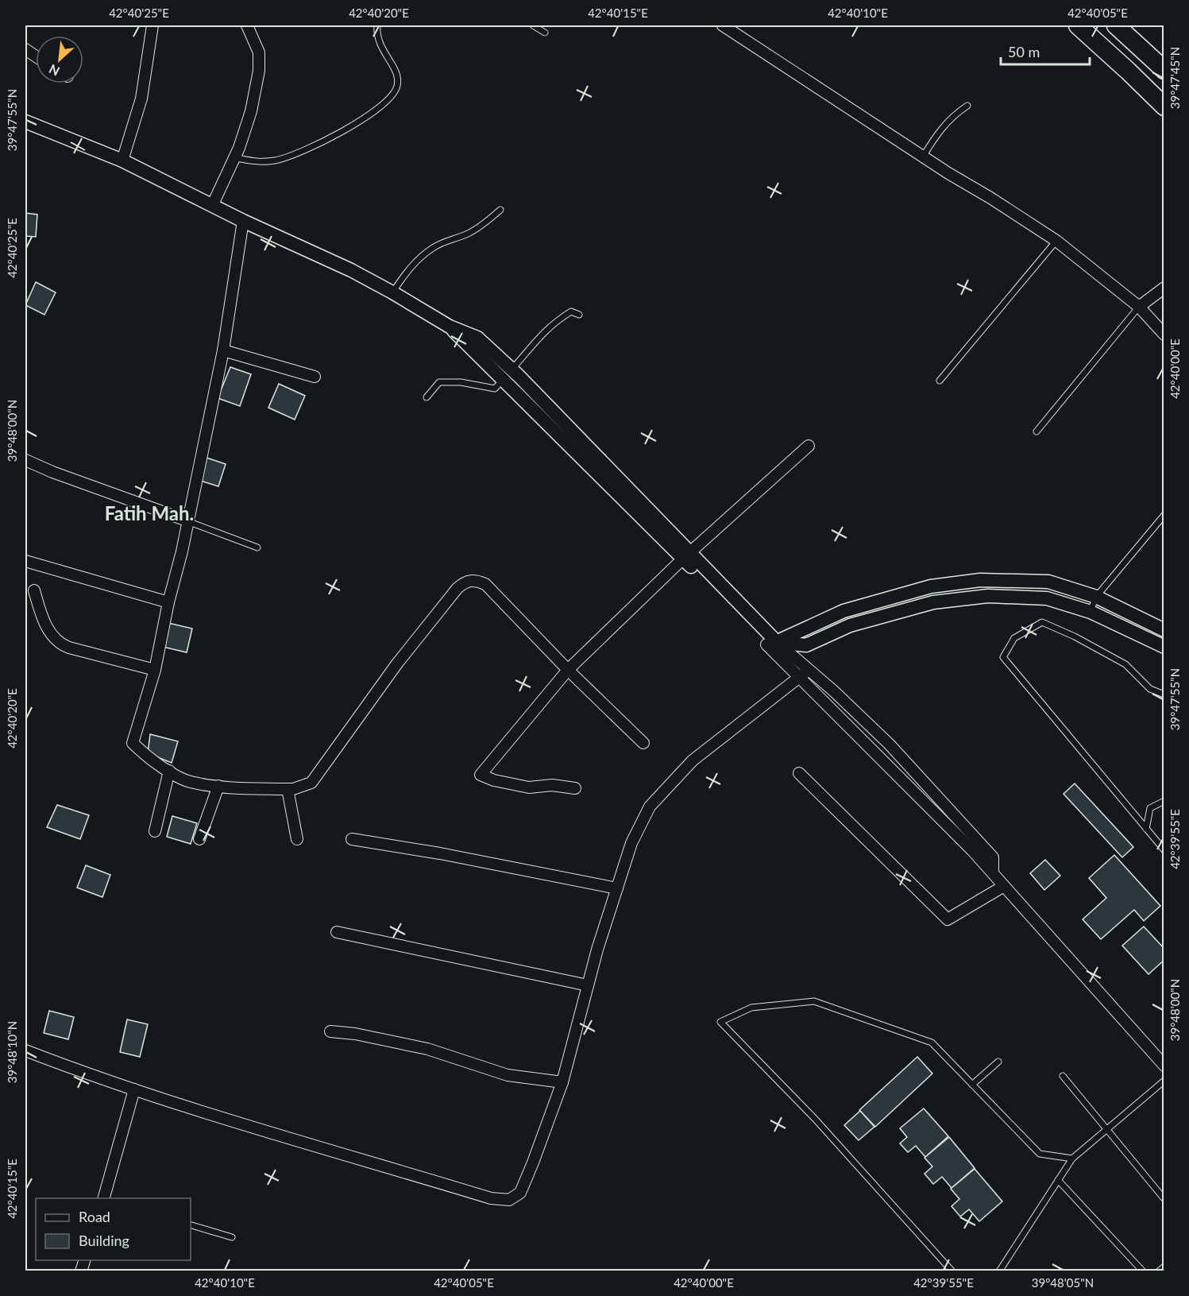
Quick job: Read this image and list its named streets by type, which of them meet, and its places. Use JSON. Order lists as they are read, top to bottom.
{
  "districts": ["Fatih Mah."],
  "legend": ["Road", "Building"],
  "scale_bar": "50 m",
  "north": "bottom left",
  "coordinates": [
    "42°40'25\"E",
    "42°40'20\"E",
    "42°40'15\"E",
    "42°40'10\"E",
    "42°40'05\"E",
    "39°47'45\"N",
    "39°47'55\"N",
    "42°40'00\"E",
    "39°48'00\"N",
    "42°39'55\"E",
    "39°48'10\"N",
    "39°48'05\"N"
  ]
}
